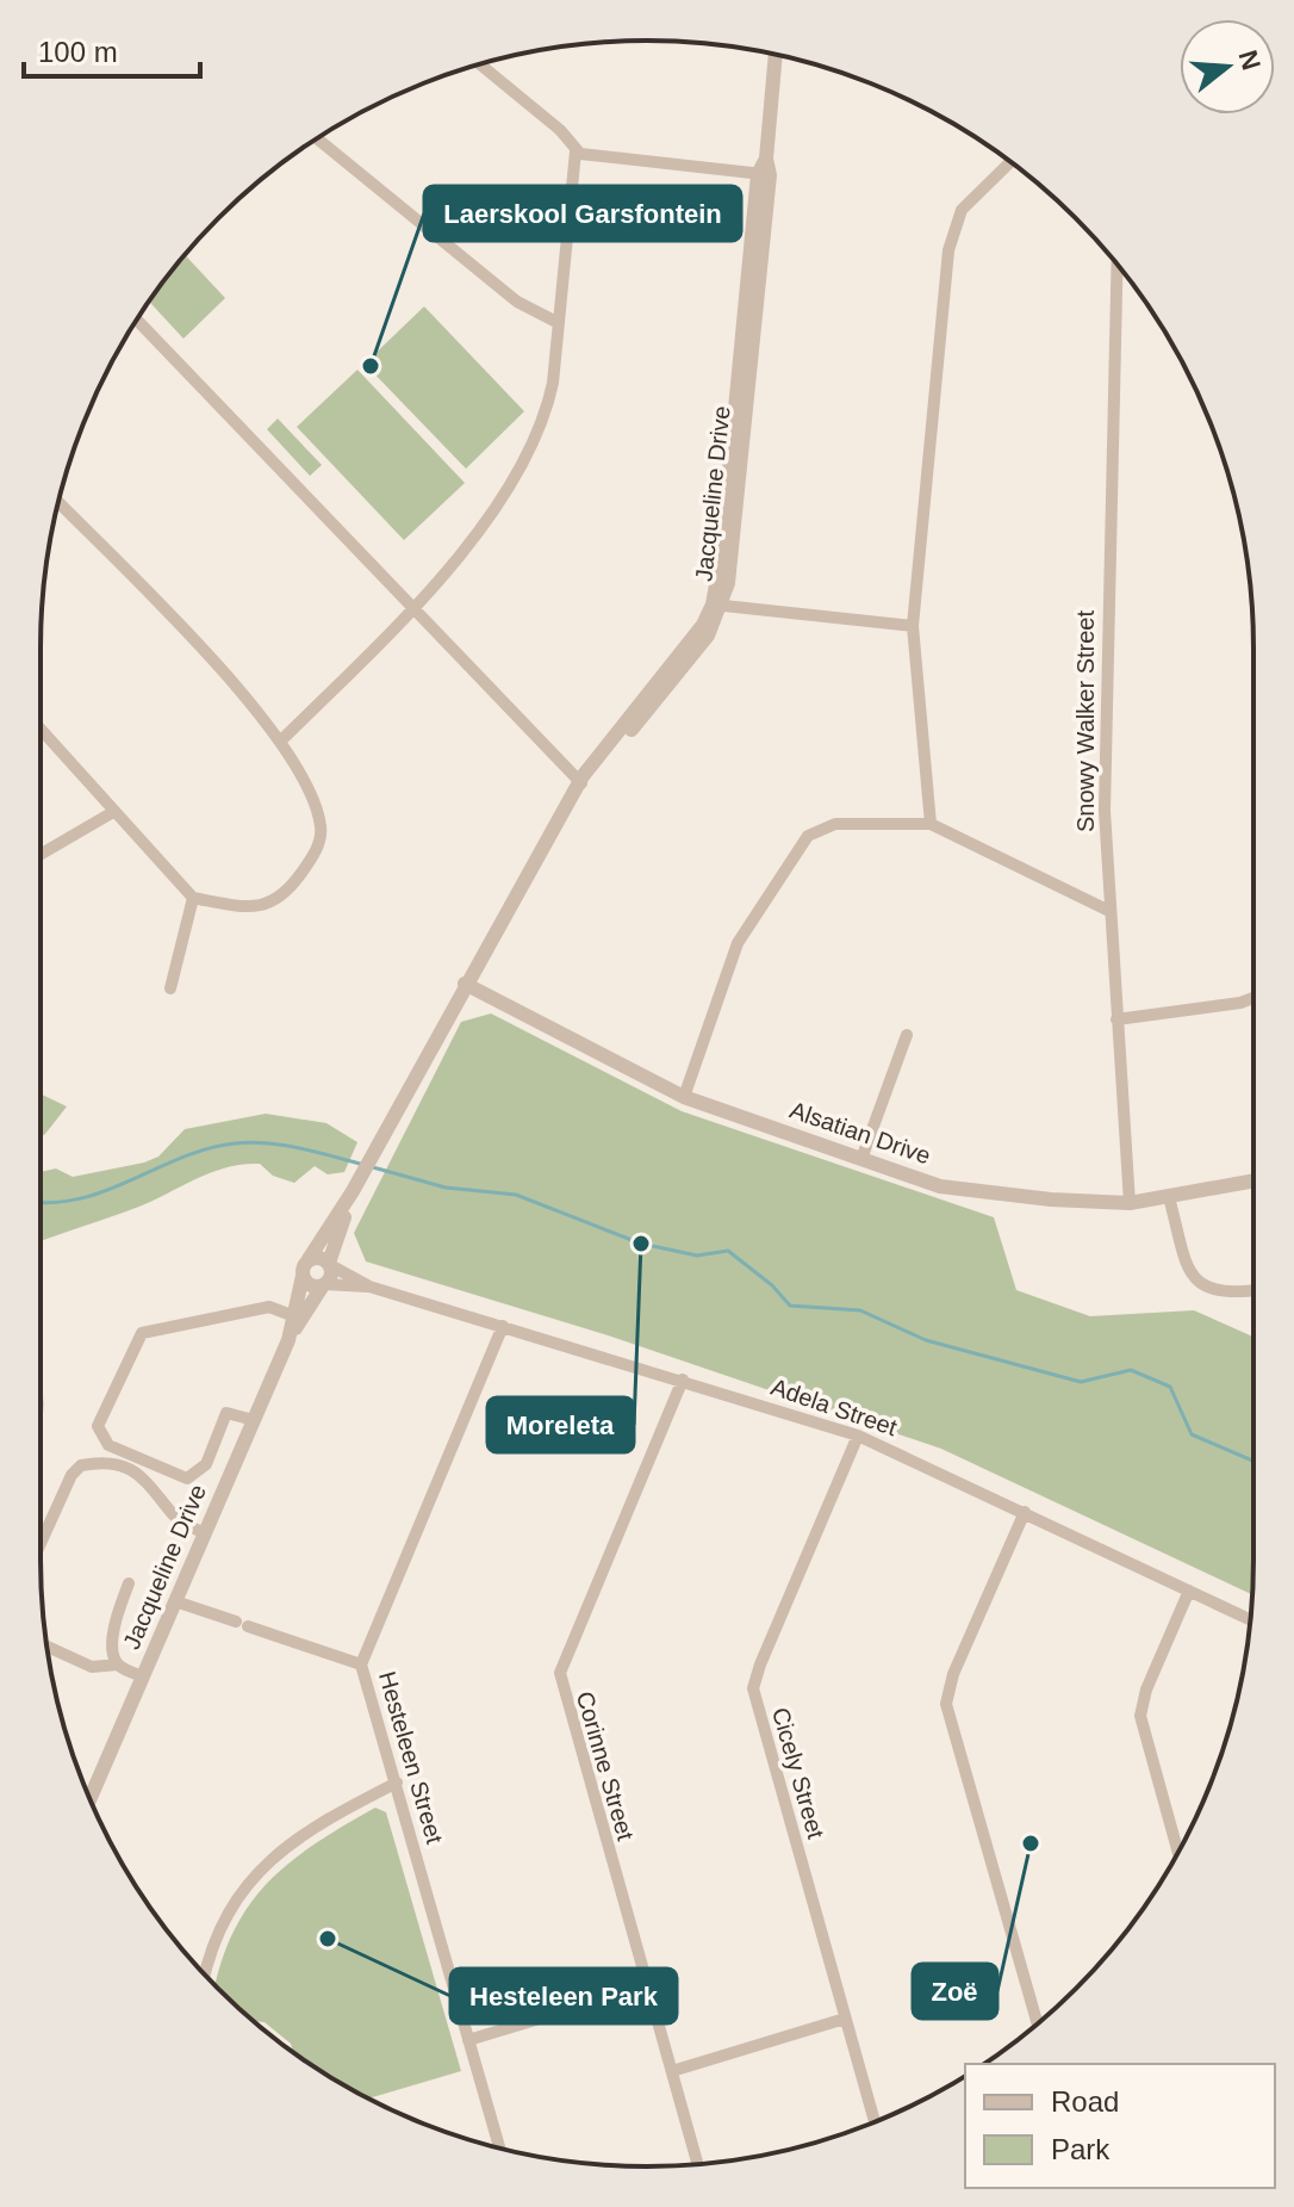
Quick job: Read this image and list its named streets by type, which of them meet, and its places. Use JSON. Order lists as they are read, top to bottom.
{
  "streets": {
    "street": [
      "Jacqueline Drive",
      "Snowy Walker Street",
      "Alsatian Drive",
      "Adela Street",
      "Hesteleen Street",
      "Corinne Street",
      "Cicely Street"
    ]
  },
  "crossings": [
    ["Jacqueline Drive", "Alsatian Drive"],
    ["Jacqueline Drive", "Adela Street"],
    ["Snowy Walker Street", "Alsatian Drive"],
    ["Adela Street", "Hesteleen Street"],
    ["Adela Street", "Corinne Street"],
    ["Adela Street", "Cicely Street"]
  ],
  "places": [
    "Laerskool Garsfontein",
    "Moreleta",
    "Zoë",
    "Hesteleen Park"
  ],
  "legend": ["Road", "Park"],
  "scale_bar": "100 m",
  "north": "right"
}
